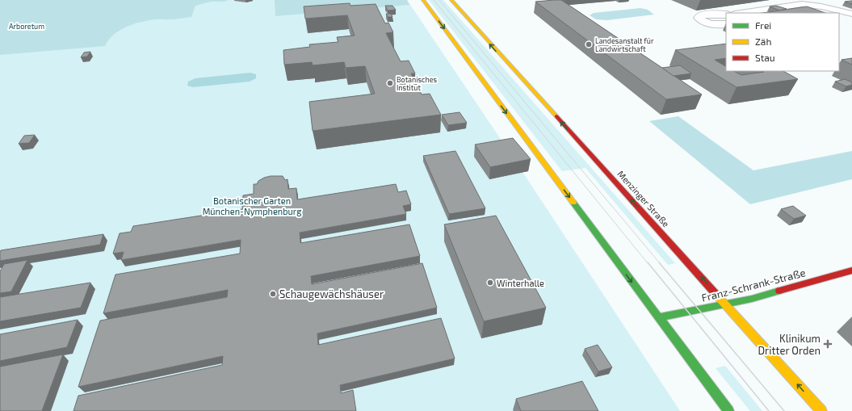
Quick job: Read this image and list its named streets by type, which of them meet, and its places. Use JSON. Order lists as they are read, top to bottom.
{
  "streets": {
    "main road": ["Menzinger Straße", "Franz-Schrank-Straße"]
  },
  "crossings": [
    ["Menzinger Straße", "Franz-Schrank-Straße"]
  ],
  "parks": ["Arboretum", "Botanischer Garten München-Nymphenburg"],
  "places": {
    "other": [
      "Landesanstalt für Landwirtschaft",
      "Botanisches Institut",
      "Winterhalle",
      "Schaugewächshäuser"
    ],
    "health": ["Klinikum Dritter Orden"]
  },
  "legend": ["Frei", "Zäh", "Stau"]
}
